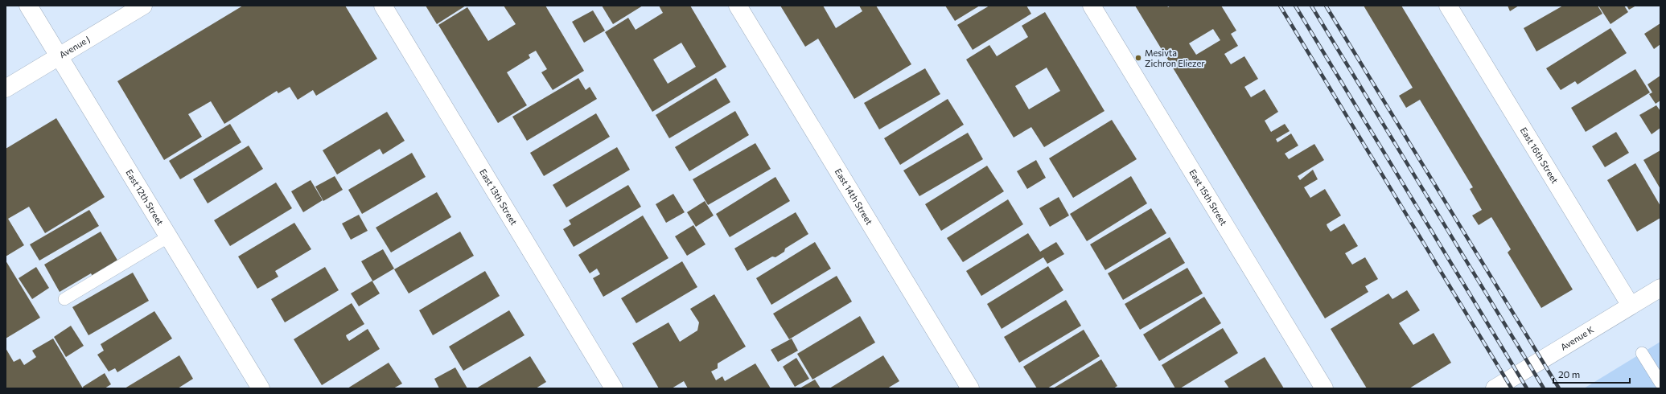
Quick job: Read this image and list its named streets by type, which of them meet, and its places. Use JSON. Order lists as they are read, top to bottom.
{
  "streets": {
    "street": [
      "Avenue J",
      "East 16th Street",
      "East 12th Street",
      "East 13th Street",
      "East 14th Street",
      "East 15th Street",
      "Avenue K"
    ]
  },
  "crossings": [
    ["Avenue J", "East 12th Street"],
    ["East 16th Street", "Avenue K"]
  ],
  "places": ["Mesivta Zichron Eliezer"],
  "scale_bar": "20 m"
}
